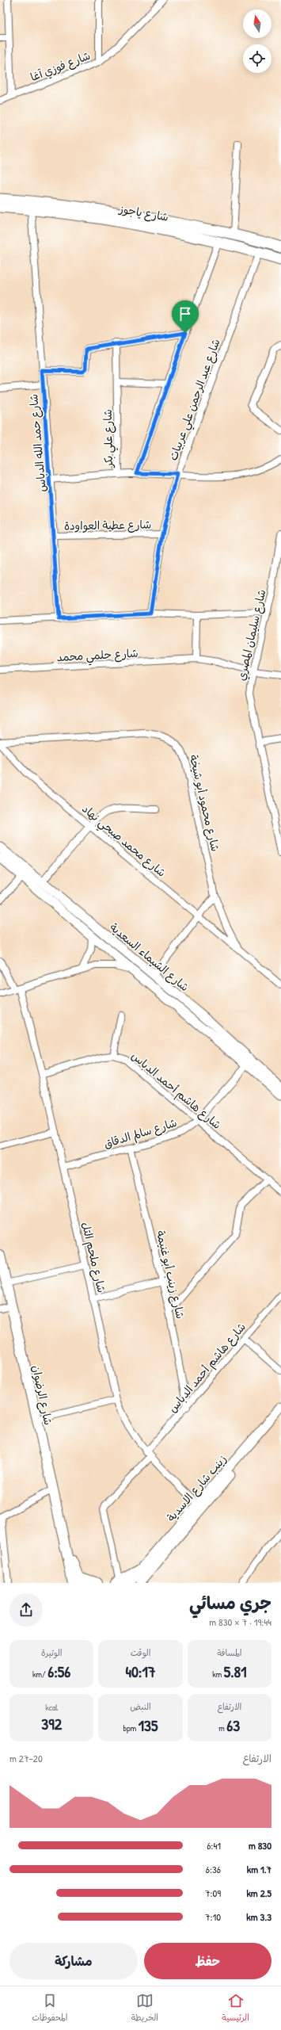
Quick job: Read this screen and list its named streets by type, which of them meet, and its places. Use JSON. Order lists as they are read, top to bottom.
{
  "streets": {
    "main road": ["شارع ياجوز", "شارع الرضوان"],
    "street": [
      "شارع فوزي آغا",
      "شارع عبد الرحمن علي عربيات",
      "شارع علي بكر",
      "شارع حمد الله الدباس",
      "شارع عطية العواودة",
      "شارع سليمان المصري",
      "شارع حلمي محمد",
      "شارع محمود أبو شيخة",
      "شارع محمد صبحي نهاد",
      "شارع الشيماء السعدية",
      "شارع هاشم أحمد الدباس",
      "شارع سالم الدقاق",
      "شارع ملحم التل",
      "شارع زينب أبو غنيمة",
      "زينب شارع الاسدية"
    ]
  },
  "crossings": [
    ["شارع ياجوز", "شارع عبد الرحمن علي عربيات"],
    ["شارع ياجوز", "شارع حمد الله الدباس"],
    ["شارع عبد الرحمن علي عربيات", "شارع علي بكر"],
    ["شارع عبد الرحمن علي عربيات", "شارع عطية العواودة"],
    ["شارع حمد الله الدباس", "شارع عطية العواودة"],
    ["شارع سليمان المصري", "شارع حلمي محمد"],
    ["شارع محمود أبو شيخة", "شارع محمد صبحي نهاد"],
    ["شارع الشيماء السعدية", "شارع سالم الدقاق"],
    ["شارع هاشم أحمد الدباس", "شارع سالم الدقاق"],
    ["شارع هاشم أحمد الدباس", "شارع ملحم التل"],
    ["شارع هاشم أحمد الدباس", "شارع زينب أبو غنيمة"],
    ["شارع سالم الدقاق", "شارع ملحم التل"],
    ["شارع سالم الدقاق", "شارع زينب أبو غنيمة"],
    ["شارع ملحم التل", "زينب شارع الاسدية"]
  ],
  "north": "top",
  "page": {
    "heading": ["جري مسائي", "19:44 · 7 × 830 m"],
    "stats": [
      ["المسافة", "5.81 km"],
      ["الوقت", "40:17"],
      ["الوتيرة", "6:56 /km"],
      ["الارتفاع", "63 m"],
      ["النبض", "135 bpm"],
      ["kcal", "392"]
    ],
    "chart": ["الارتفاع", "20–27 m"],
    "list": [
      {
        "name": "830 m",
        "note": "6:41"
      },
      {
        "name": "1.7 km",
        "note": "6:36"
      },
      {
        "name": "2.5 km",
        "note": "7:09"
      },
      {
        "name": "3.3 km",
        "note": "7:10"
      }
    ],
    "buttons": ["حفظ", "مشاركة"],
    "tabs": ["الرئيسية", "الخريطة", "المحفوظات"]
  }
}
